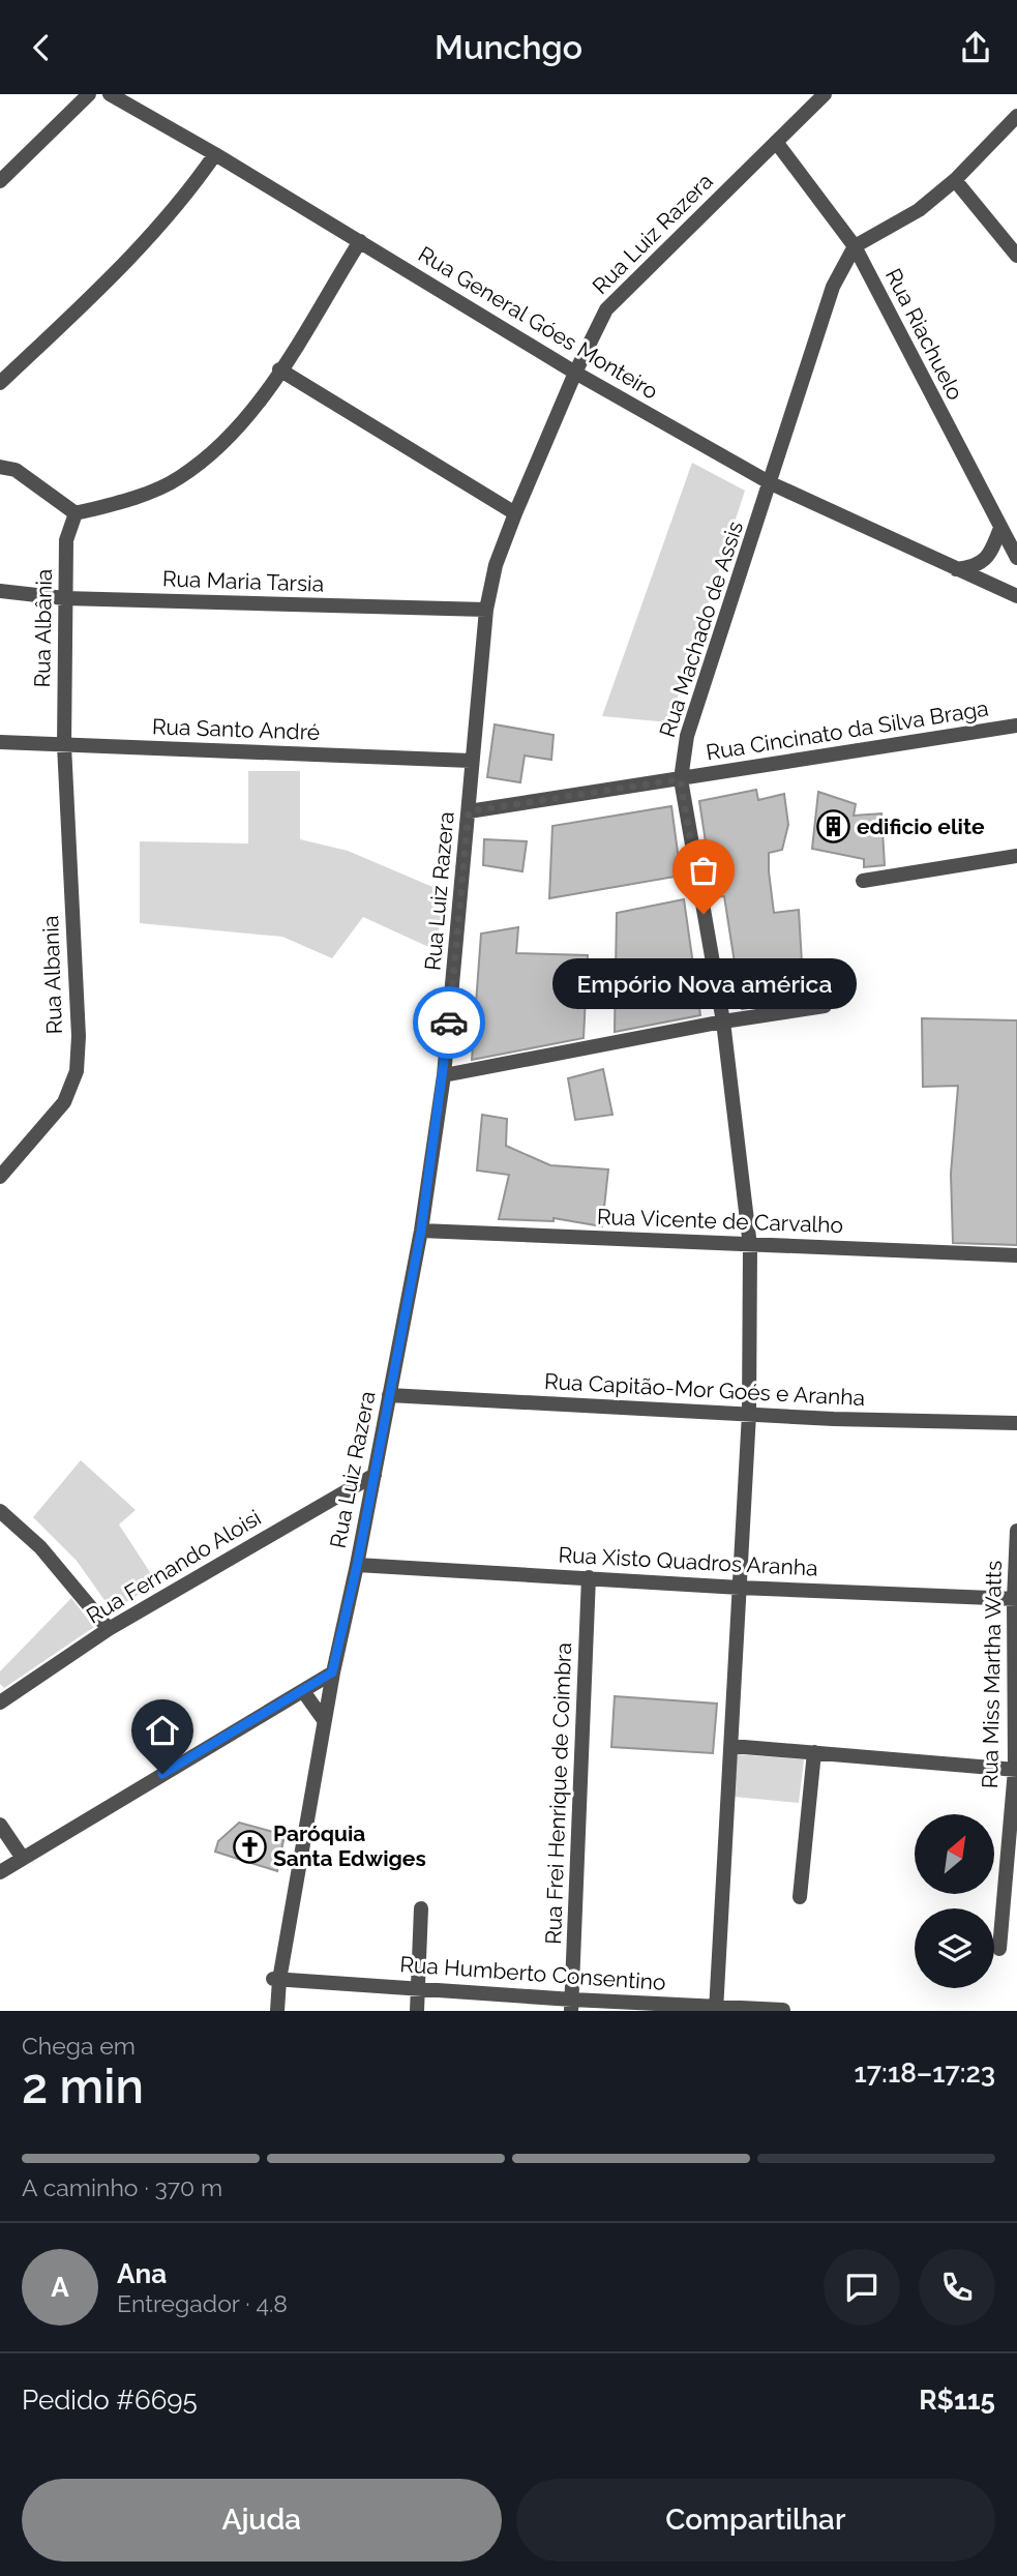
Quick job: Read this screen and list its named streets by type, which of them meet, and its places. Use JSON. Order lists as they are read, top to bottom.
{
  "streets": {
    "street": [
      "Rua Luiz Razera",
      "Rua General Góes Monteiro",
      "Rua Riachuelo",
      "Rua Maria Tarsia",
      "Rua Albânia",
      "Rua Machado de Assis",
      "Rua Santo André",
      "Rua Cincinato da Silva Braga",
      "Rua Albania",
      "Rua Vicente de Carvalho",
      "Rua Capitão-Mor Goés e Aranha",
      "Rua Xisto Quadros Aranha",
      "Rua Fernando Aloisi",
      "Rua Miss Martha Watts",
      "Rua Frei Henrique de Coimbra",
      "Rua Humberto Consentino"
    ]
  },
  "crossings": [
    ["Rua Luiz Razera", "Rua General Góes Monteiro"],
    ["Rua Luiz Razera", "Rua Riachuelo"],
    ["Rua Luiz Razera", "Rua Maria Tarsia"],
    ["Rua Luiz Razera", "Rua Santo André"],
    ["Rua Luiz Razera", "Rua Cincinato da Silva Braga"],
    ["Rua Luiz Razera", "Rua Vicente de Carvalho"],
    ["Rua Luiz Razera", "Rua Capitão-Mor Goés e Aranha"],
    ["Rua Luiz Razera", "Rua Xisto Quadros Aranha"],
    ["Rua Luiz Razera", "Rua Fernando Aloisi"],
    ["Rua Luiz Razera", "Rua Humberto Consentino"],
    ["Rua General Góes Monteiro", "Rua Machado de Assis"],
    ["Rua Riachuelo", "Rua Machado de Assis"],
    ["Rua Maria Tarsia", "Rua Albânia"],
    ["Rua Albânia", "Rua Santo André"],
    ["Rua Albânia", "Rua Albania"],
    ["Rua Machado de Assis", "Rua Cincinato da Silva Braga"],
    ["Rua Machado de Assis", "Rua Vicente de Carvalho"],
    ["Rua Machado de Assis", "Rua Capitão-Mor Goés e Aranha"],
    ["Rua Machado de Assis", "Rua Xisto Quadros Aranha"],
    ["Rua Machado de Assis", "Rua Humberto Consentino"],
    ["Rua Santo André", "Rua Albania"],
    ["Rua Xisto Quadros Aranha", "Rua Miss Martha Watts"],
    ["Rua Xisto Quadros Aranha", "Rua Frei Henrique de Coimbra"],
    ["Rua Frei Henrique de Coimbra", "Rua Humberto Consentino"]
  ],
  "places": {
    "building": ["edificio elite"],
    "other": ["Empório Nova américa"],
    "church": ["Paróquia Santa Edwiges"]
  },
  "north": "top right",
  "page": {
    "header": "Munchgo",
    "bubble": "Empório Nova américa",
    "heading": ["2 min", "Chega em", "17:18–17:23"],
    "panel": [
      "Ana",
      "Entregador · 4.8",
      "Pedido #6695",
      "R$115"
    ],
    "bar": "A caminho · 370 m",
    "round": "A",
    "buttons": ["Ajuda", "Compartilhar"]
  }
}
